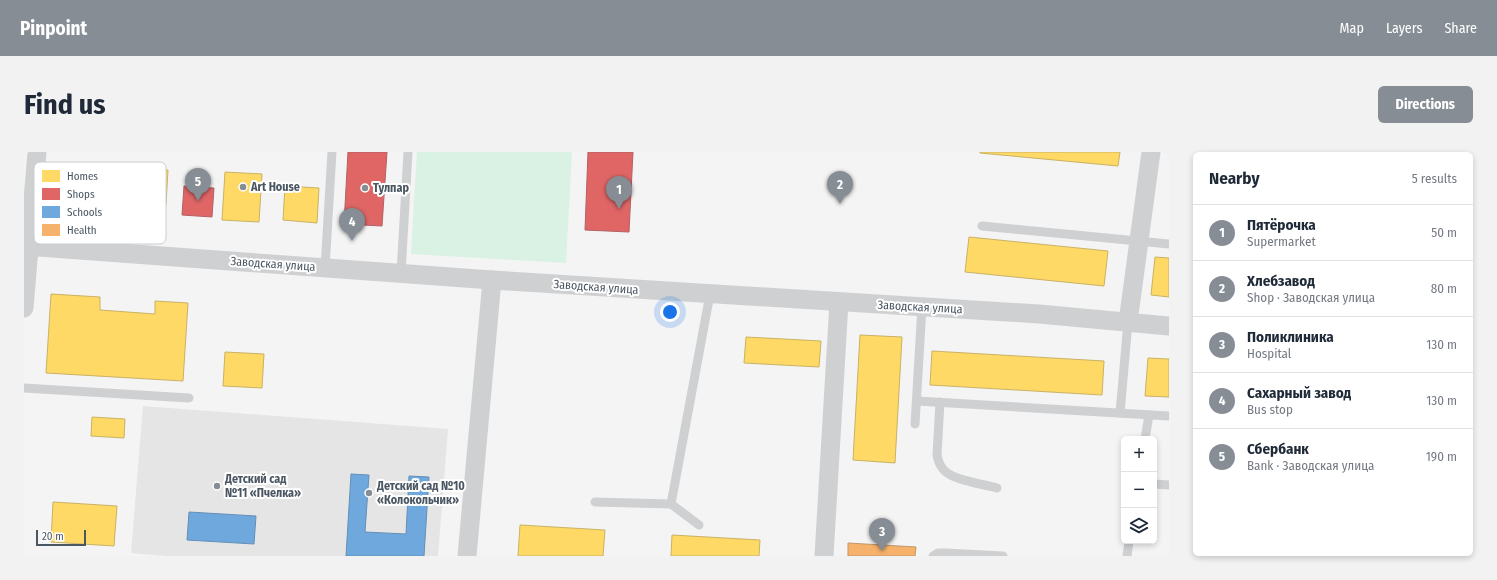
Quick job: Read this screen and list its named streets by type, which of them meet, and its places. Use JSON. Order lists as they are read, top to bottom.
{
  "streets": {
    "street": ["Заводская улица"]
  },
  "places": [
    "Art House",
    "Тулпар",
    "Детский сад №11 «Пчелка»",
    "Детский сад №10 «Колокольчик»"
  ],
  "legend": [
    "Homes",
    "Shops",
    "Schools",
    "Health"
  ],
  "scale_bar": "20 m",
  "page": {
    "header": "Pinpoint",
    "nav": ["Map", "Layers", "Share"],
    "buttons": "Directions",
    "title": "Find us",
    "heading": ["Nearby", "5 results"],
    "pins": [
      "5",
      "2",
      "1",
      "4",
      "3"
    ],
    "list": [
      {
        "mark": "1",
        "name": "Пятёрочка",
        "note": "Supermarket",
        "value": "50 m"
      },
      {
        "mark": "2",
        "name": "Хлебзавод",
        "note": "Shop · Заводская улица",
        "value": "80 m"
      },
      {
        "mark": "3",
        "name": "Поликлиника",
        "note": "Hospital",
        "value": "130 m"
      },
      {
        "mark": "4",
        "name": "Сахарный завод",
        "note": "Bus stop",
        "value": "130 m"
      },
      {
        "mark": "5",
        "name": "Сбербанк",
        "note": "Bank · Заводская улица",
        "value": "190 m"
      }
    ],
    "map_buttons": ["+", "−"],
    "scale": "20 m"
  }
}
